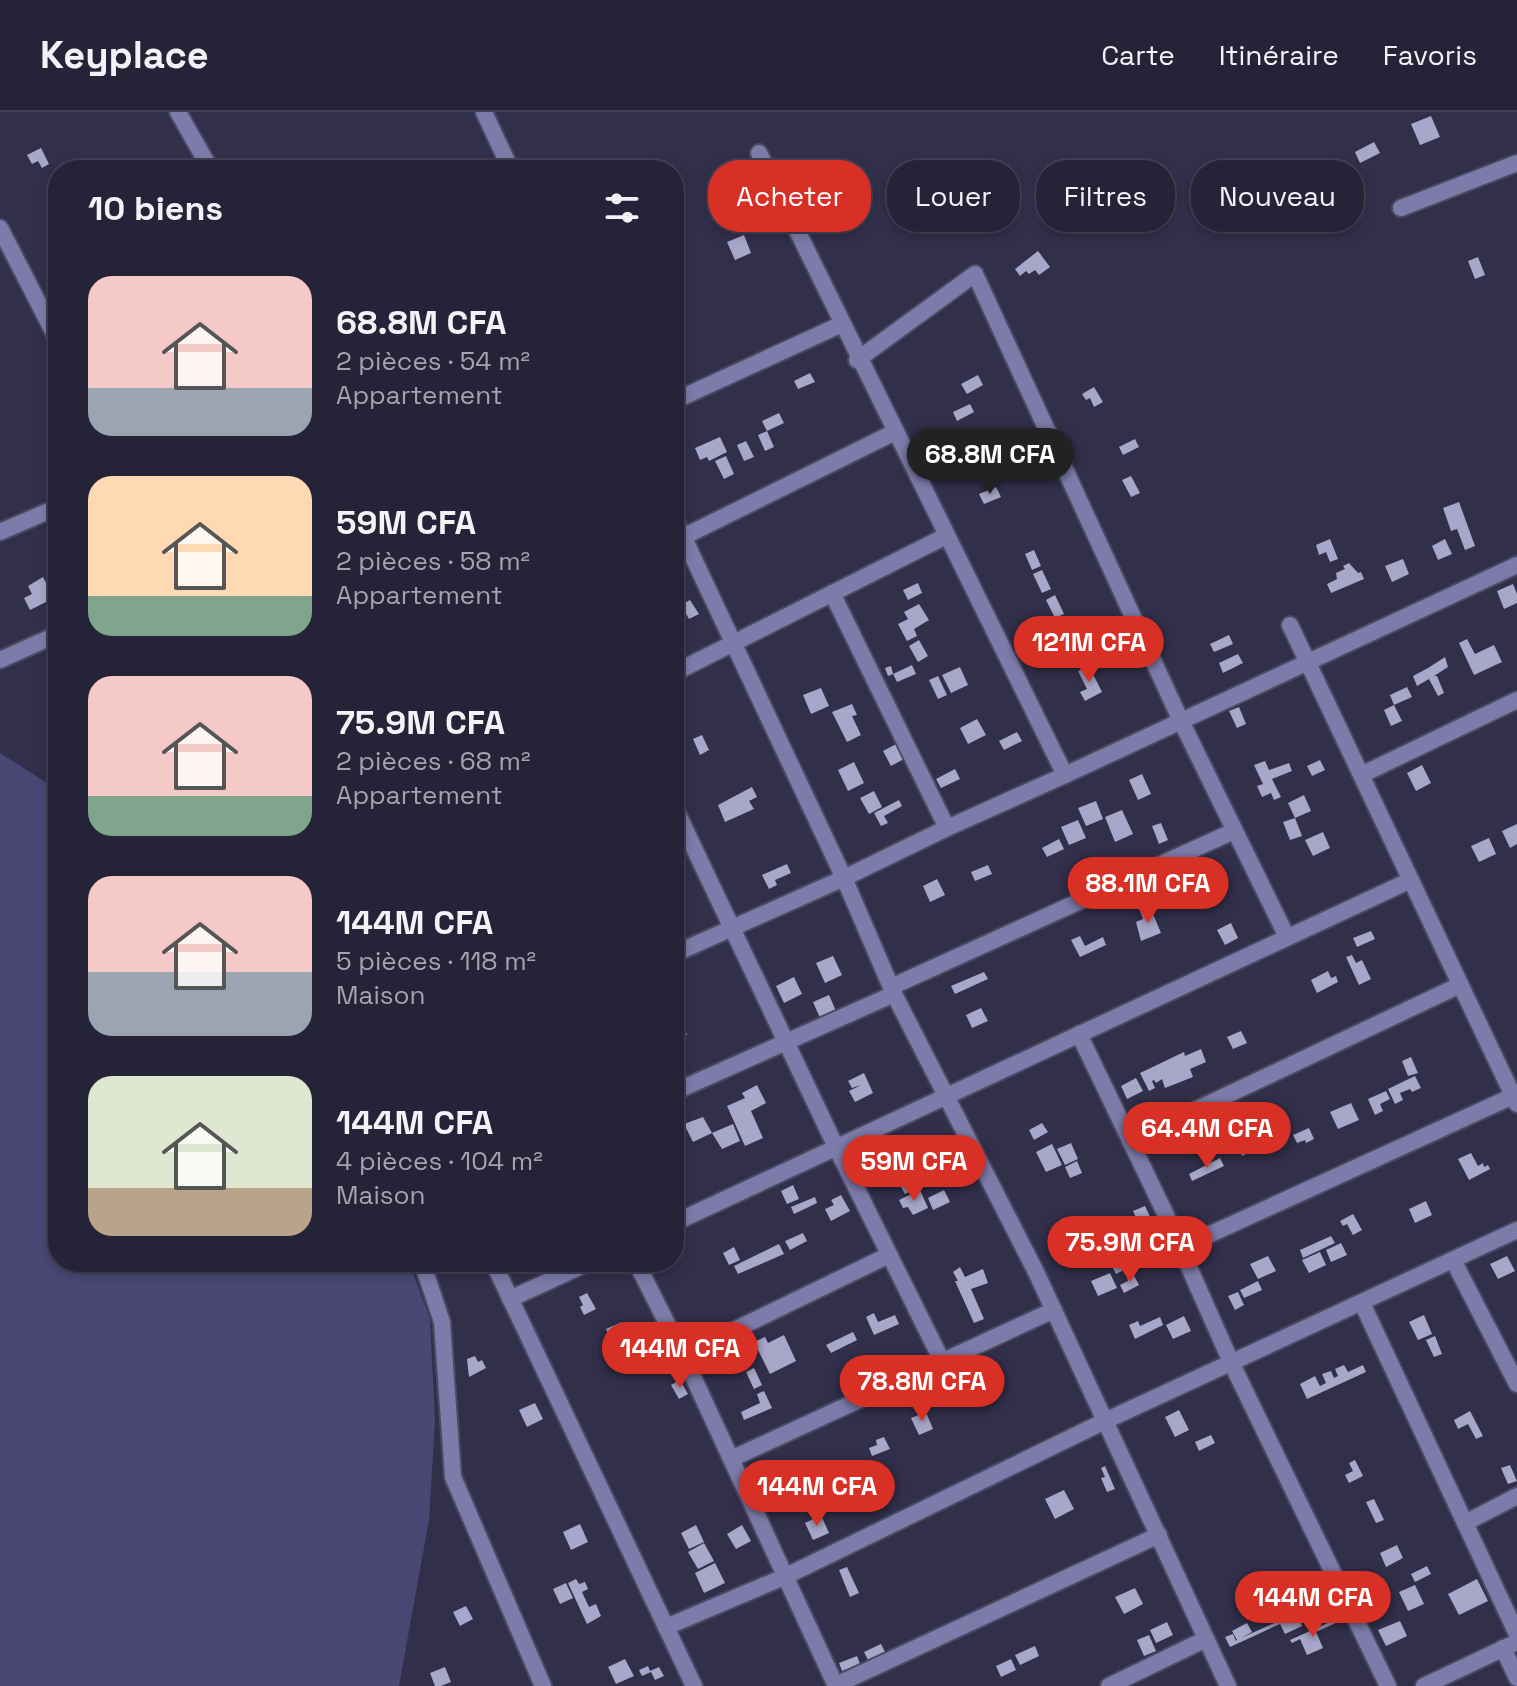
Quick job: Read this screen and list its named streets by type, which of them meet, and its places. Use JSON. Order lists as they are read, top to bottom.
{
  "page": {
    "header": "Keyplace",
    "nav": ["Carte", "Itinéraire", "Favoris"],
    "chip": [
      "Acheter",
      "Louer",
      "Filtres",
      "Nouveau"
    ],
    "heading": "10 biens",
    "list": [
      {
        "name": "68.8M CFA",
        "note": "2 pièces · 54 m² · Appartement"
      },
      {
        "name": "59M CFA",
        "note": "2 pièces · 58 m² · Appartement"
      },
      {
        "name": "75.9M CFA",
        "note": "2 pièces · 68 m² · Appartement"
      },
      {
        "name": "144M CFA",
        "note": "5 pièces · 118 m² · Maison"
      },
      {
        "name": "144M CFA",
        "note": "4 pièces · 104 m² · Maison"
      }
    ],
    "price": [
      "68.8M CFA",
      "121M CFA",
      "88.1M CFA",
      "64.4M CFA",
      "59M CFA",
      "75.9M CFA",
      "144M CFA",
      "78.8M CFA",
      "144M CFA",
      "144M CFA"
    ]
  }
}
